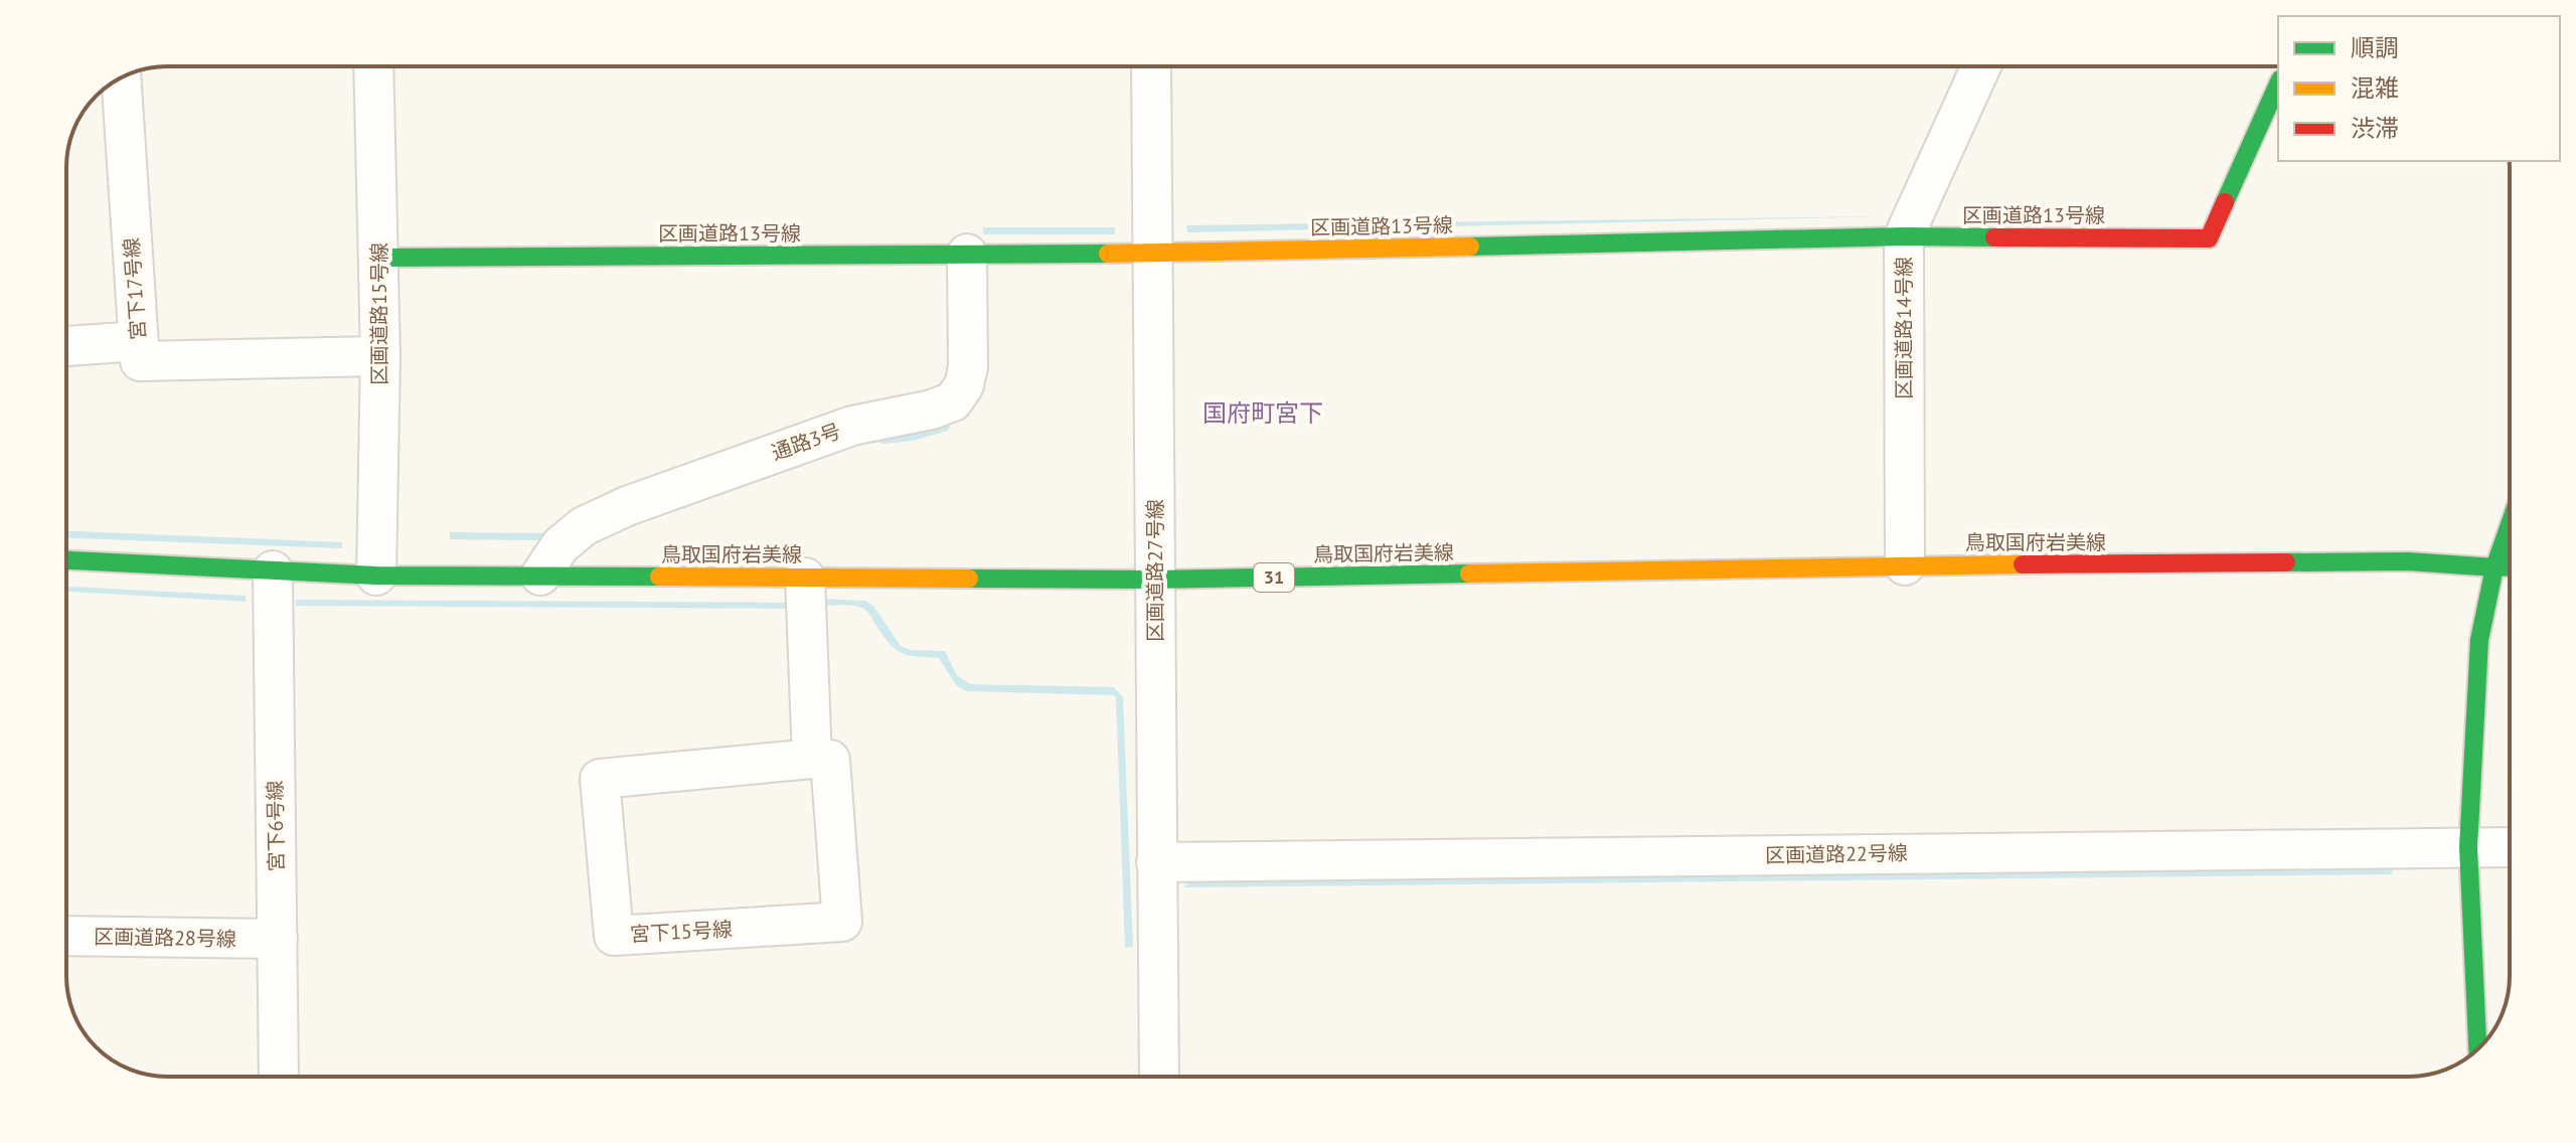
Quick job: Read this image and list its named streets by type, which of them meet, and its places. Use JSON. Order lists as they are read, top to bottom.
{
  "streets": {
    "main road": ["区画道路13号線", "鳥取国府岩美線", "31"],
    "street": [
      "宮下17号線",
      "区画道路15号線",
      "区画道路14号線",
      "通路3号",
      "区画道路27号線",
      "宮下6号線",
      "区画道路22号線",
      "宮下15号線",
      "区画道路28号線"
    ]
  },
  "crossings": [
    ["区画道路13号線", "区画道路15号線"],
    ["区画道路13号線", "区画道路14号線"],
    ["区画道路13号線", "通路3号"],
    ["区画道路13号線", "区画道路27号線"],
    ["宮下17号線", "区画道路15号線"],
    ["区画道路15号線", "鳥取国府岩美線"],
    ["区画道路14号線", "鳥取国府岩美線"],
    ["通路3号", "鳥取国府岩美線"],
    ["鳥取国府岩美線", "区画道路27号線"],
    ["鳥取国府岩美線", "宮下6号線"],
    ["区画道路27号線", "区画道路22号線"],
    ["宮下6号線", "区画道路28号線"]
  ],
  "districts": ["国府町宮下"],
  "legend": ["順調", "混雑", "渋滞"]
}
